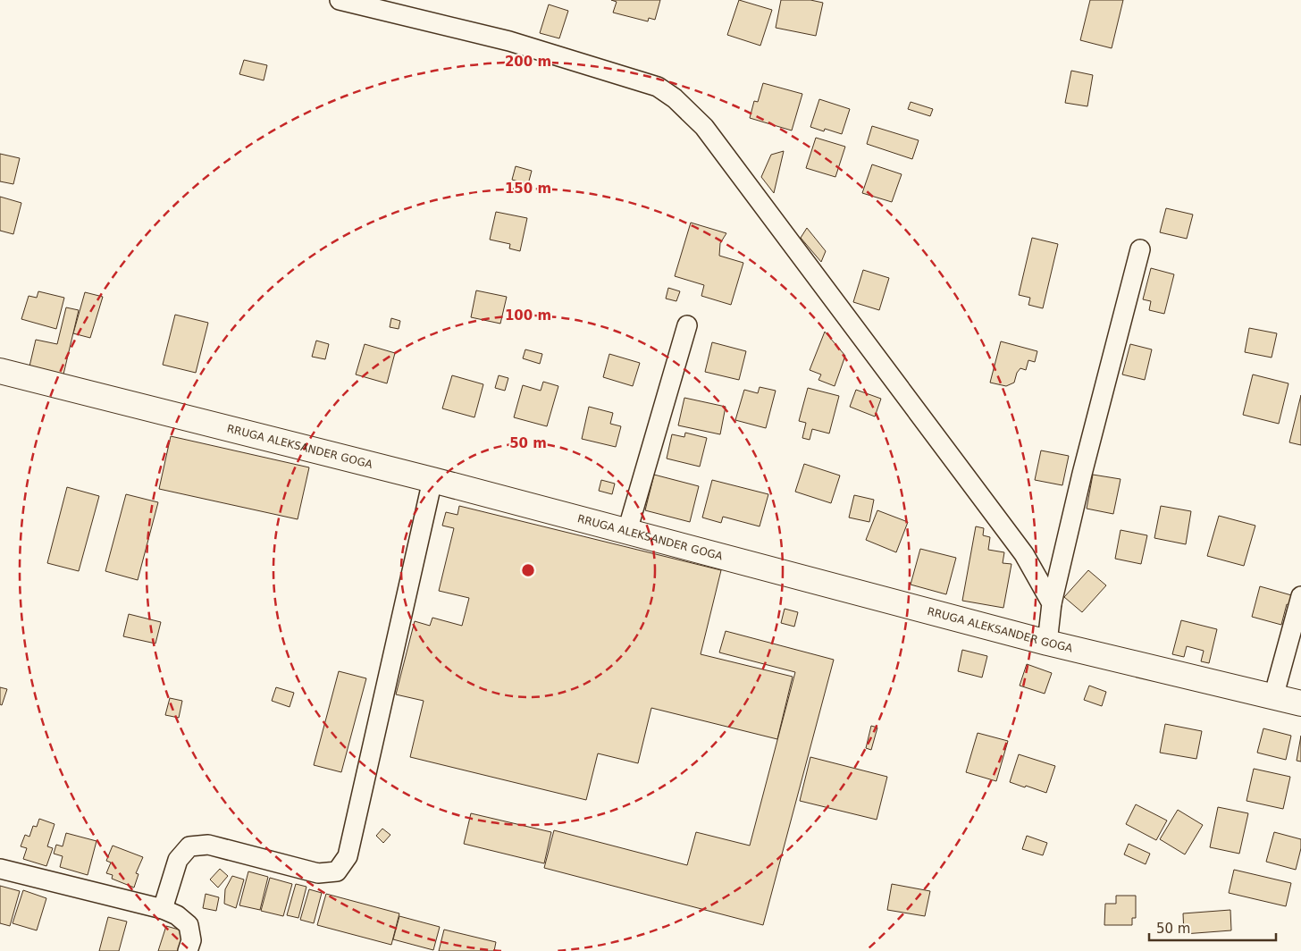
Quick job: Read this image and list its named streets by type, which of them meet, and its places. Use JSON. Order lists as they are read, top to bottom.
{
  "streets": {
    "main road": ["RRUGA ALEKSANDER GOGA"]
  },
  "scale_bar": "50 m",
  "rings": [
    "200 m",
    "150 m",
    "100 m",
    "50 m"
  ]
}
